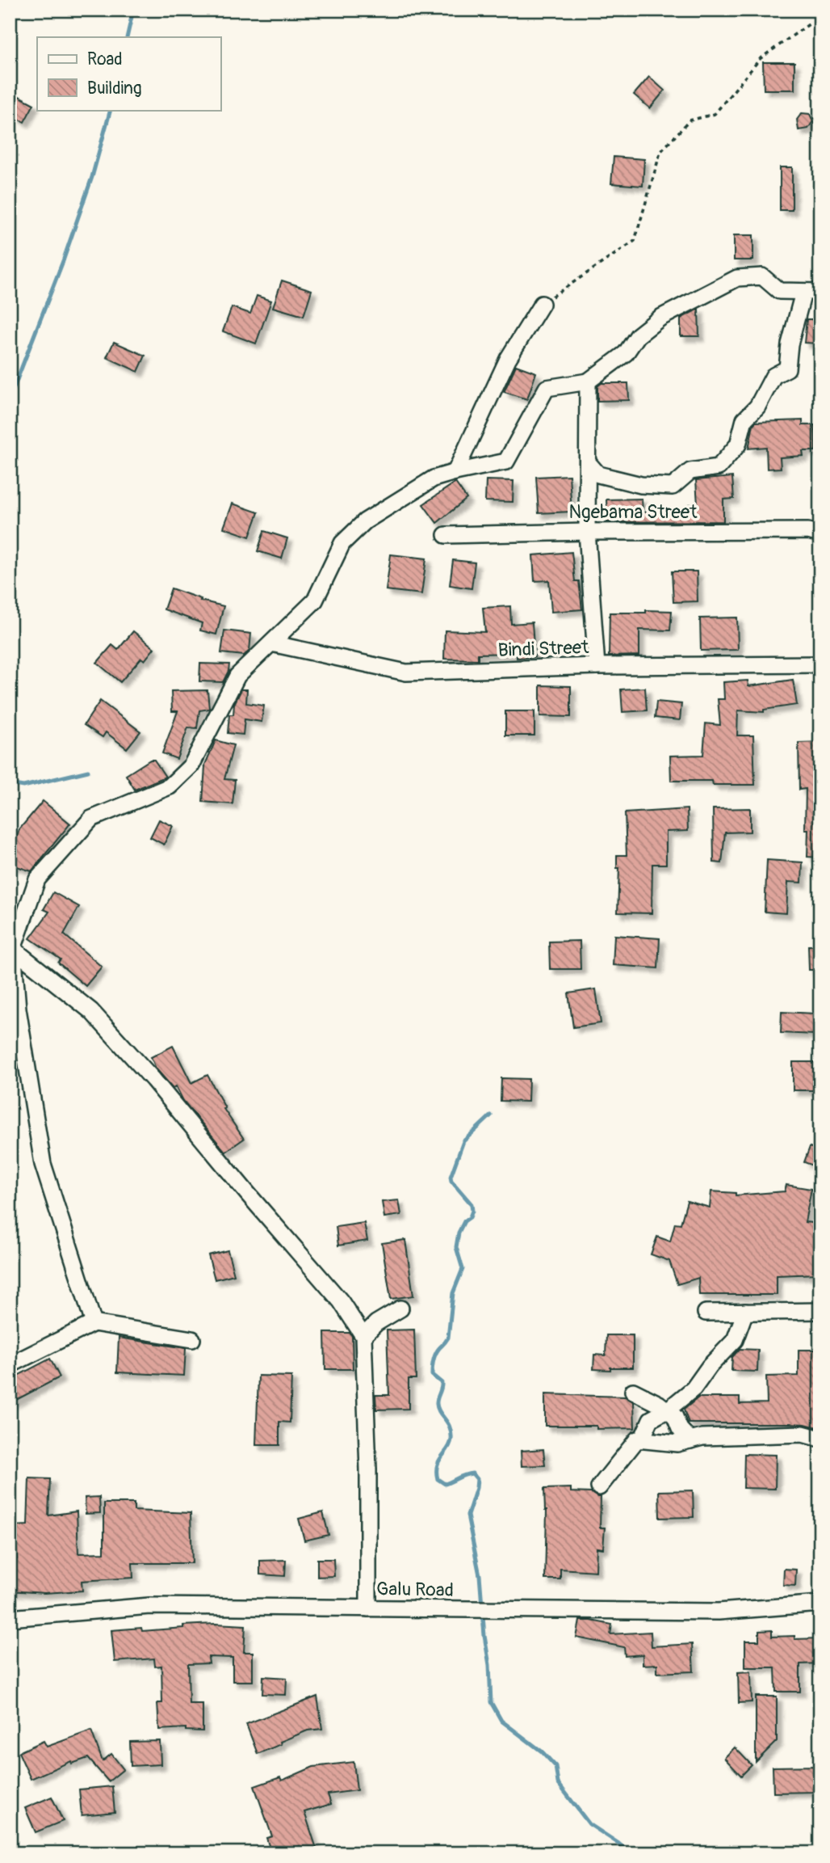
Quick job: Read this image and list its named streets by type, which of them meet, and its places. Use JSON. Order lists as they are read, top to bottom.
{
  "streets": {
    "street": ["Ngebama Street", "Bindi Street", "Galu Road"]
  },
  "legend": ["Road", "Building"]
}
